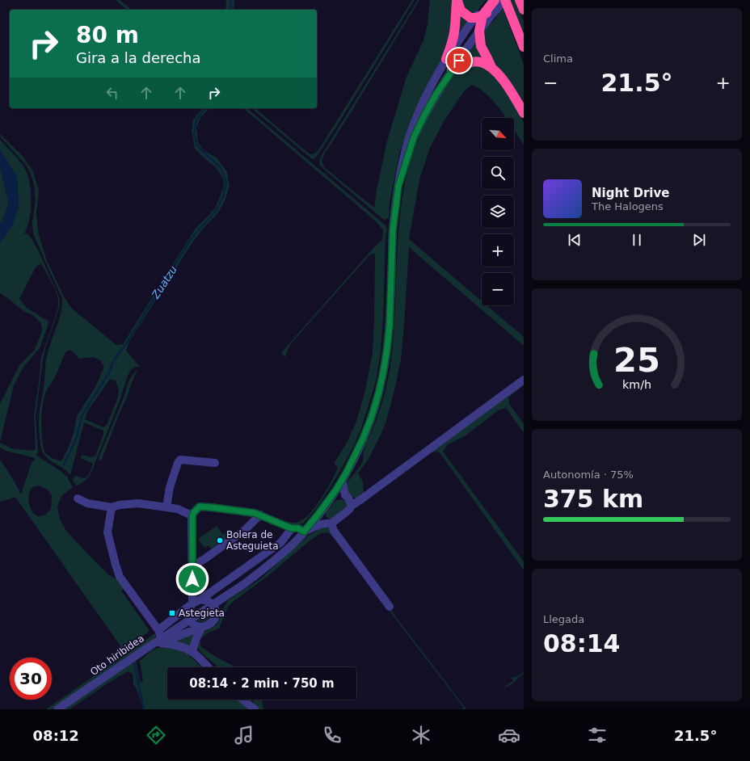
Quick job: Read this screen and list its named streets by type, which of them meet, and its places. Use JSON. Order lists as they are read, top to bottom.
{
  "streets": {
    "street": ["Oto hiribidea"]
  },
  "water": ["Zuatzu"],
  "places": {
    "other": ["Bolera de Asteguieta"],
    "transit": ["Astegieta"]
  },
  "north": "bottom right",
  "page": {
    "tile": [
      "Clima",
      ["Autonomía · 75%", "375 km"],
      ["Llegada", "08:14"]
    ],
    "turn": ["80 m", "Gira a la derecha"],
    "heat": ["−", "21.5°", "+"],
    "map_buttons": ["+", "−"],
    "song": ["Night Drive", "The Halogens"],
    "limit": "30",
    "trip": "08:14 · 2 min · 750 m",
    "tabs": ["08:12", "21.5°"],
    "gauge": ["25", "km/h"]
  }
}
